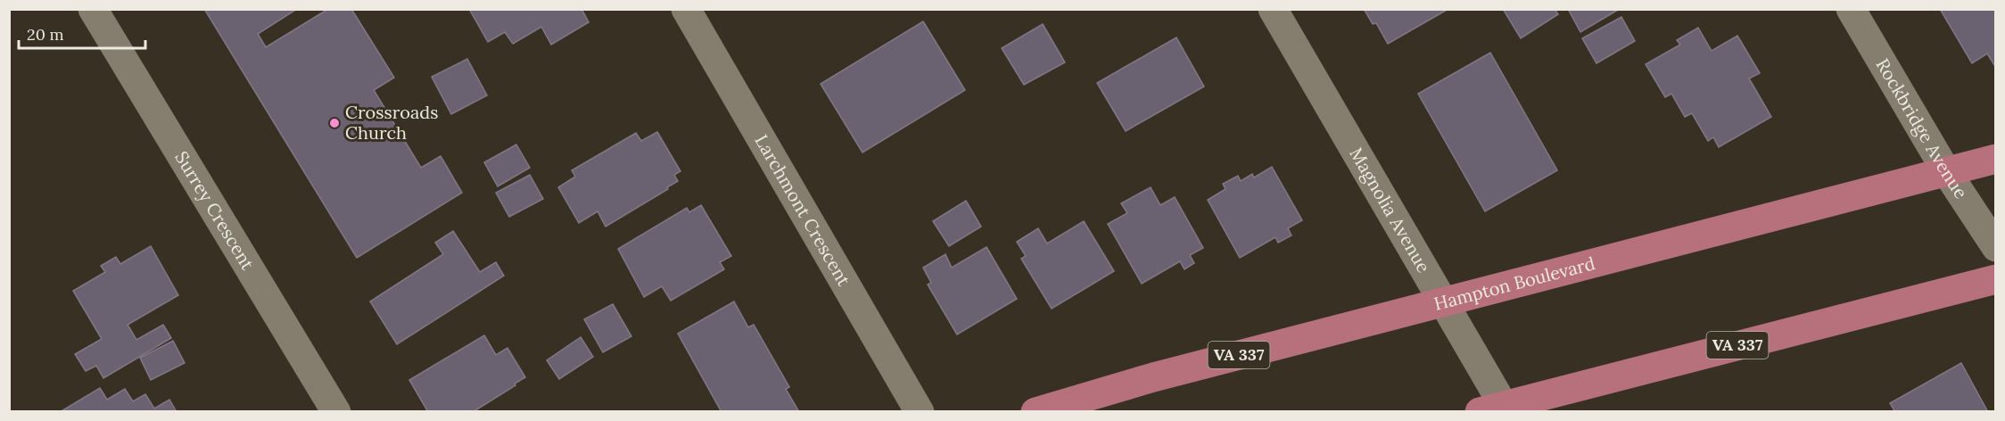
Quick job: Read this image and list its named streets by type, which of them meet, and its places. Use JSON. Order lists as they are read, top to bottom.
{
  "streets": {
    "main road": ["Hampton Boulevard", "VA 337"],
    "street": [
      "Rockbridge Avenue",
      "Surrey Crescent",
      "Larchmont Crescent",
      "Magnolia Avenue"
    ]
  },
  "crossings": [
    ["Rockbridge Avenue", "Hampton Boulevard"],
    ["Magnolia Avenue", "Hampton Boulevard"],
    ["Magnolia Avenue", "VA 337"]
  ],
  "places": ["Crossroads Church"],
  "scale_bar": "20 m"
}
